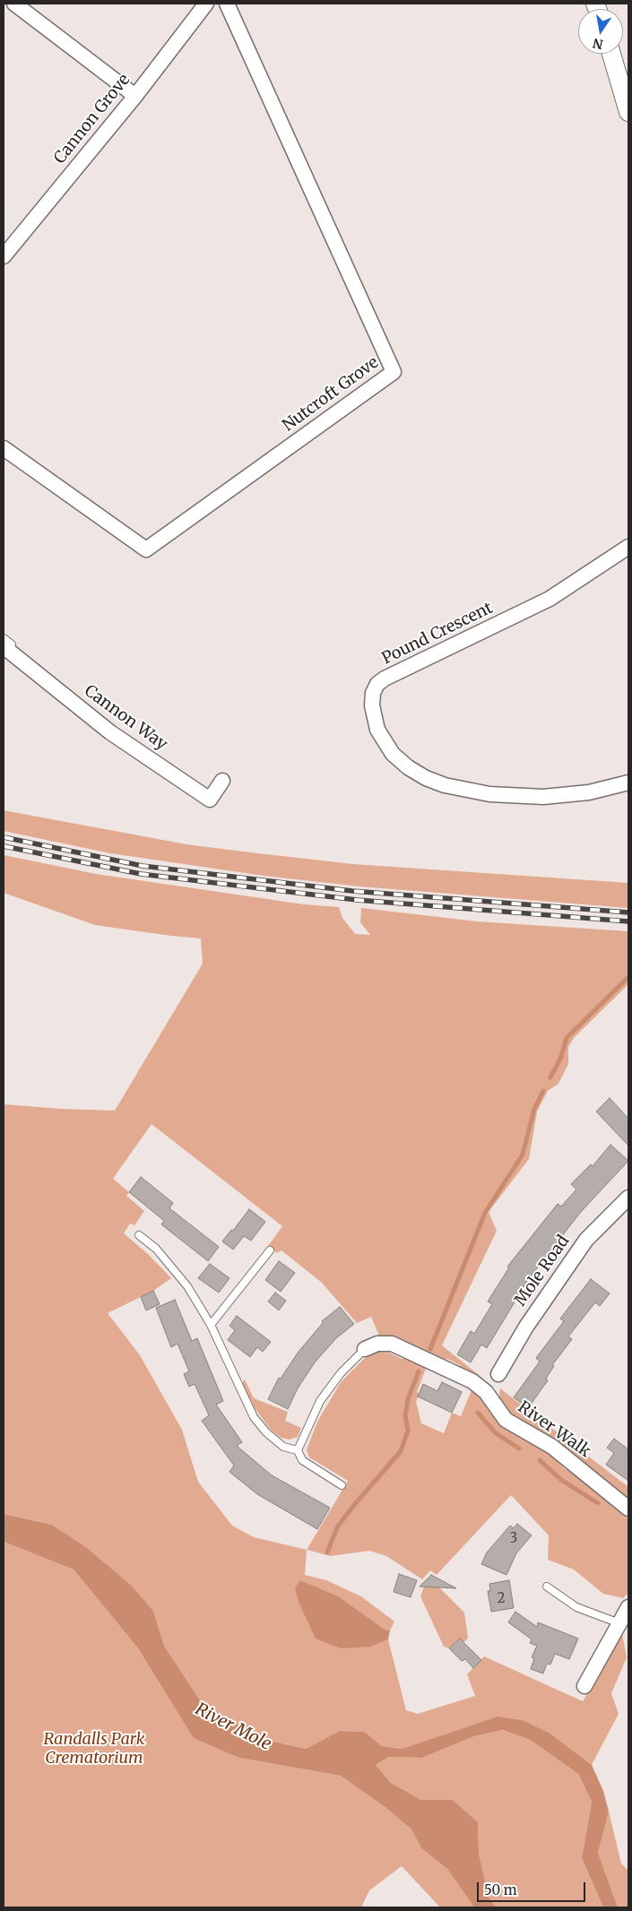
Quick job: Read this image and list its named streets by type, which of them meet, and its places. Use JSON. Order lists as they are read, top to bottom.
{
  "streets": {
    "street": [
      "Cannon Grove",
      "Nutcroft Grove",
      "Pound Crescent",
      "Cannon Way",
      "Mole Road",
      "River Walk"
    ]
  },
  "water": ["River Mole"],
  "parks": ["Randalls Park Crematorium"],
  "house_numbers": ["3", "2"],
  "scale_bar": "50 m",
  "north": "bottom"
}
